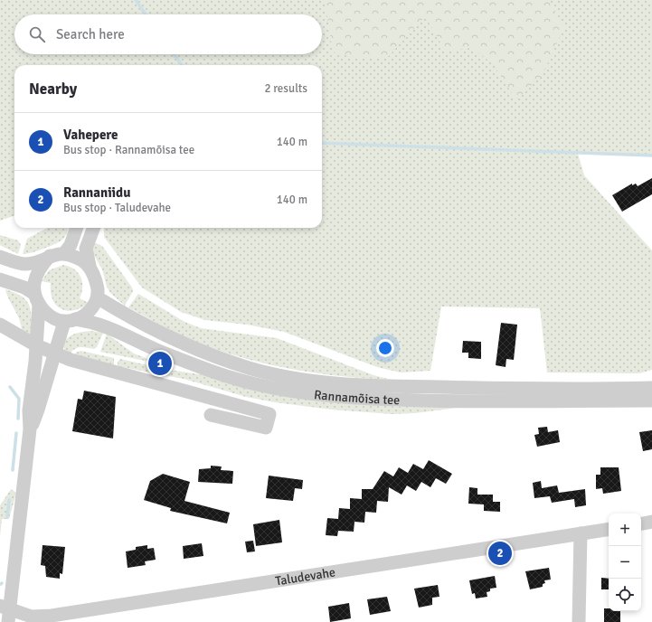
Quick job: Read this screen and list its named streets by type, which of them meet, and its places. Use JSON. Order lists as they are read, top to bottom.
{
  "streets": {
    "street": ["Rannamõisa tee", "Taludevahe"]
  },
  "page": {
    "search": "Search here",
    "heading": ["Nearby", "2 results"],
    "list": [
      {
        "mark": "1",
        "name": "Vahepere",
        "note": "Bus stop · Rannamõisa tee",
        "value": "140 m"
      },
      {
        "mark": "2",
        "name": "Rannaniidu",
        "note": "Bus stop · Taludevahe",
        "value": "140 m"
      }
    ],
    "pins": ["1", "2"],
    "map_buttons": ["+", "−"]
  }
}
